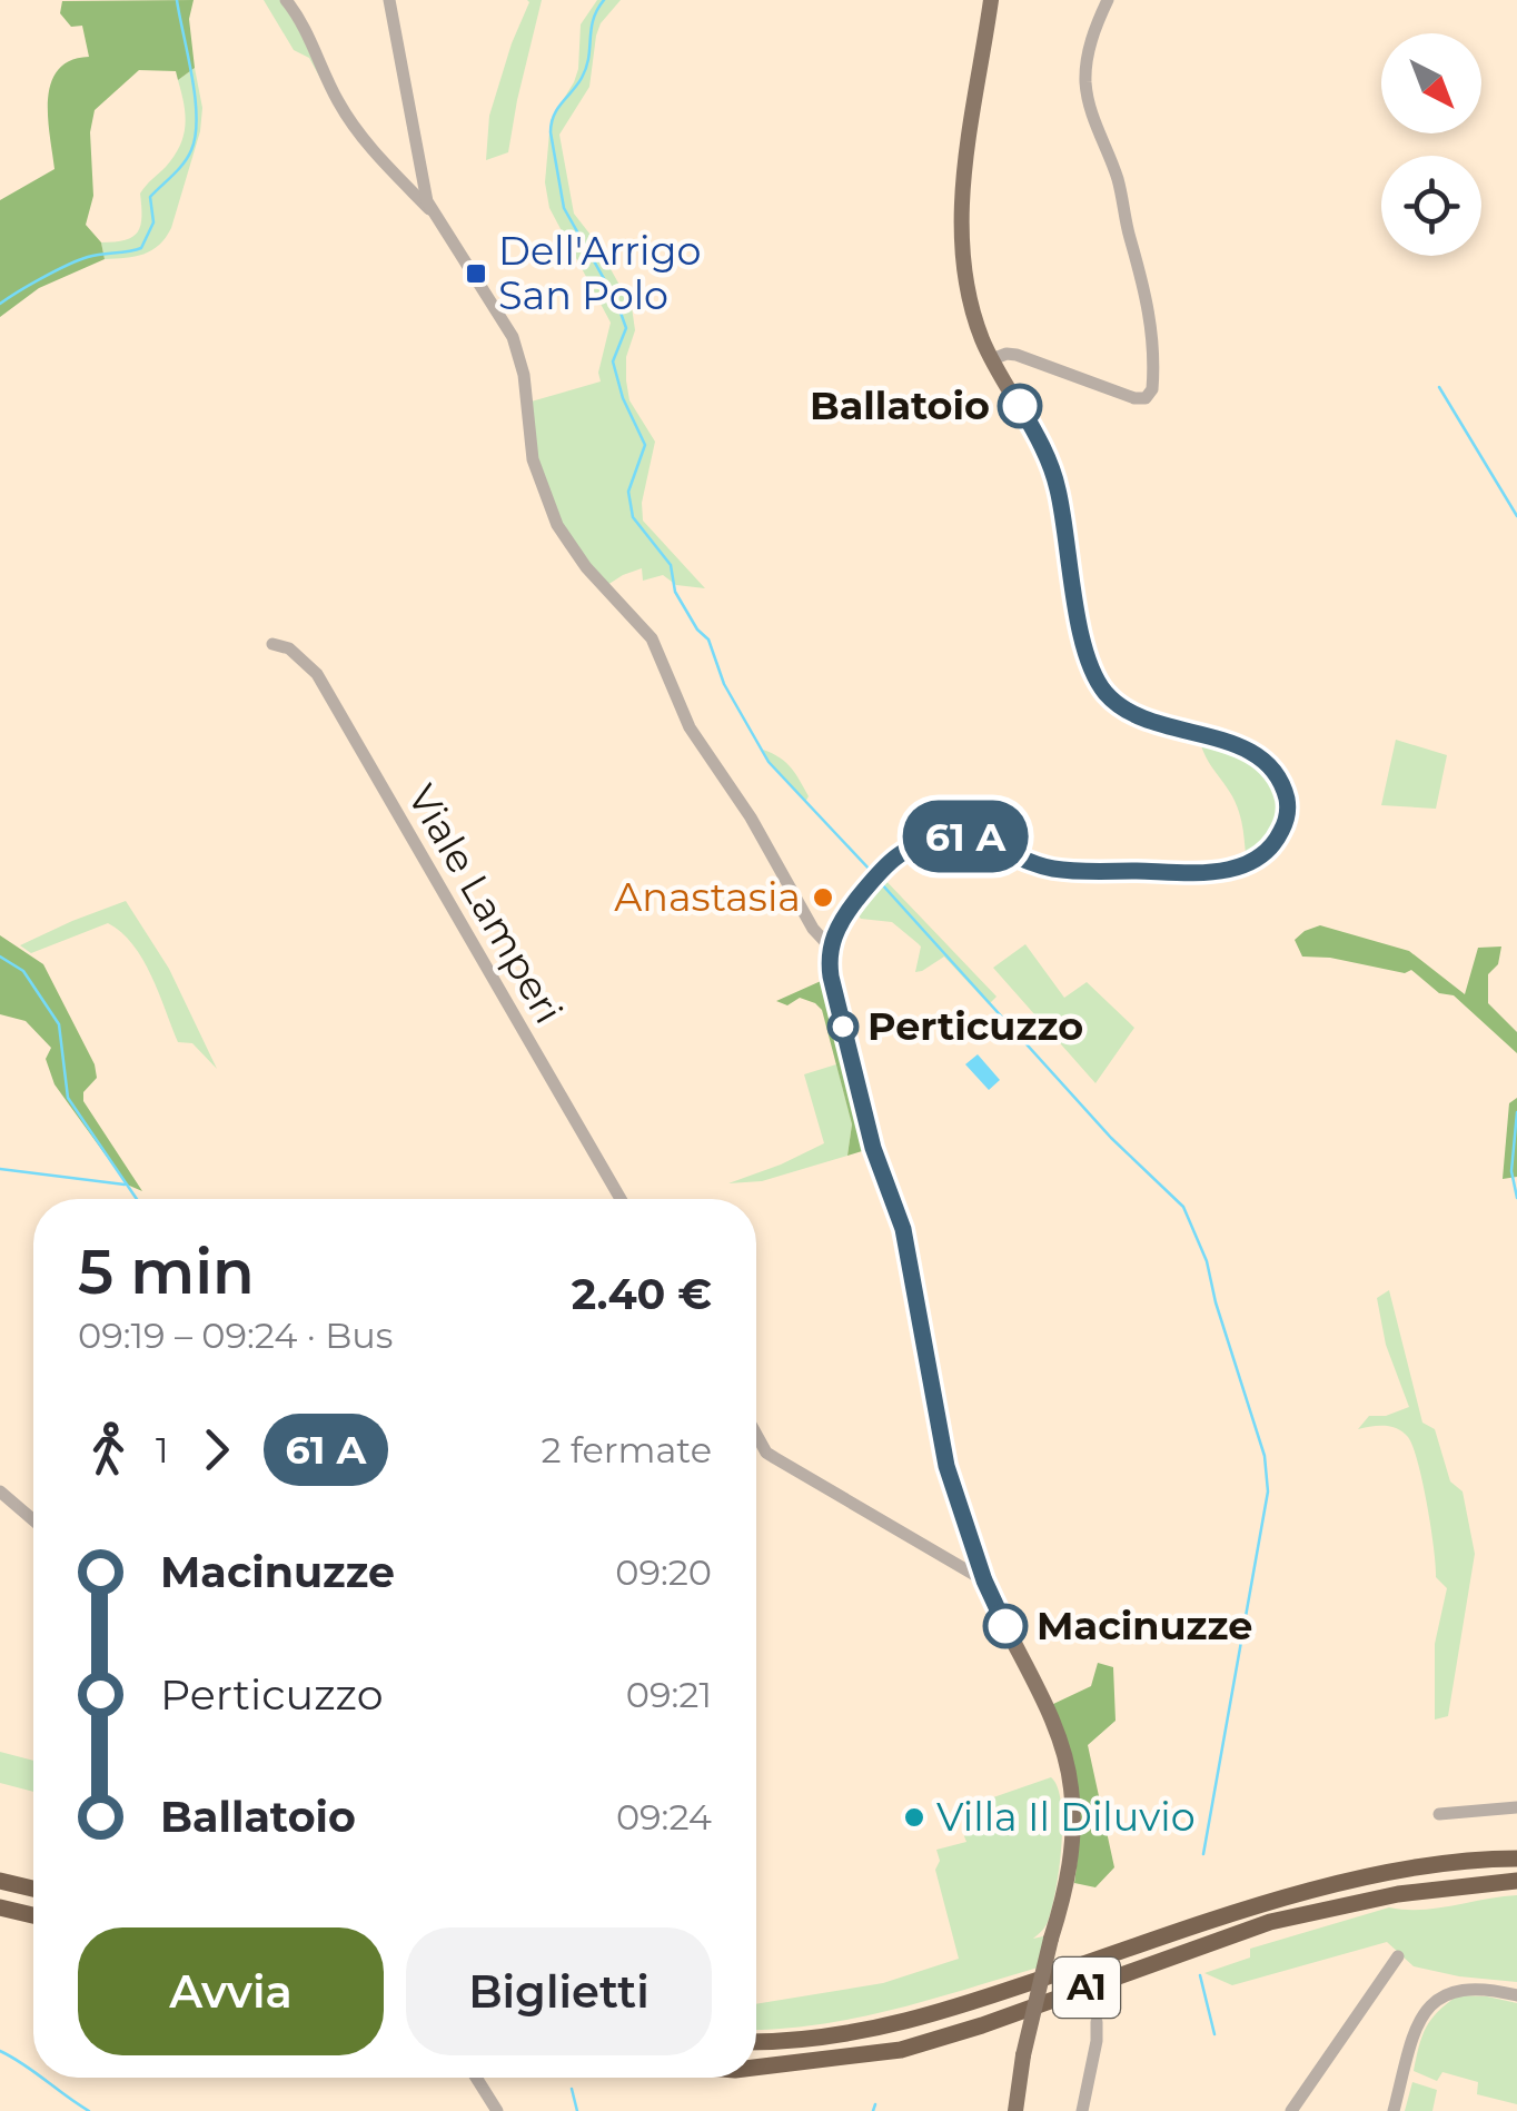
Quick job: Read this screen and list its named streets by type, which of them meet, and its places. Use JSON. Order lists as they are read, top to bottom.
{
  "streets": {
    "highway": ["A1"],
    "street": ["Viale Lamperi"]
  },
  "places": {
    "transit": ["Dell'Arrigo San Polo"],
    "other": [
      "Ballatoio",
      "Anastasia",
      "Perticuzzo",
      "Macinuzze",
      "Villa Il Diluvio"
    ]
  },
  "north": "bottom right",
  "page": {
    "on_map": "61 A",
    "heading": ["5 min", "09:19 – 09:24 · Bus", "2.40 €"],
    "legs": ["1", "61 A", "2 fermate"],
    "list": [
      {
        "name": "Macinuzze",
        "value": "09:20"
      },
      {
        "name": "Perticuzzo",
        "value": "09:21"
      },
      {
        "name": "Ballatoio",
        "value": "09:24"
      }
    ],
    "buttons": ["Avvia", "Biglietti"]
  }
}
